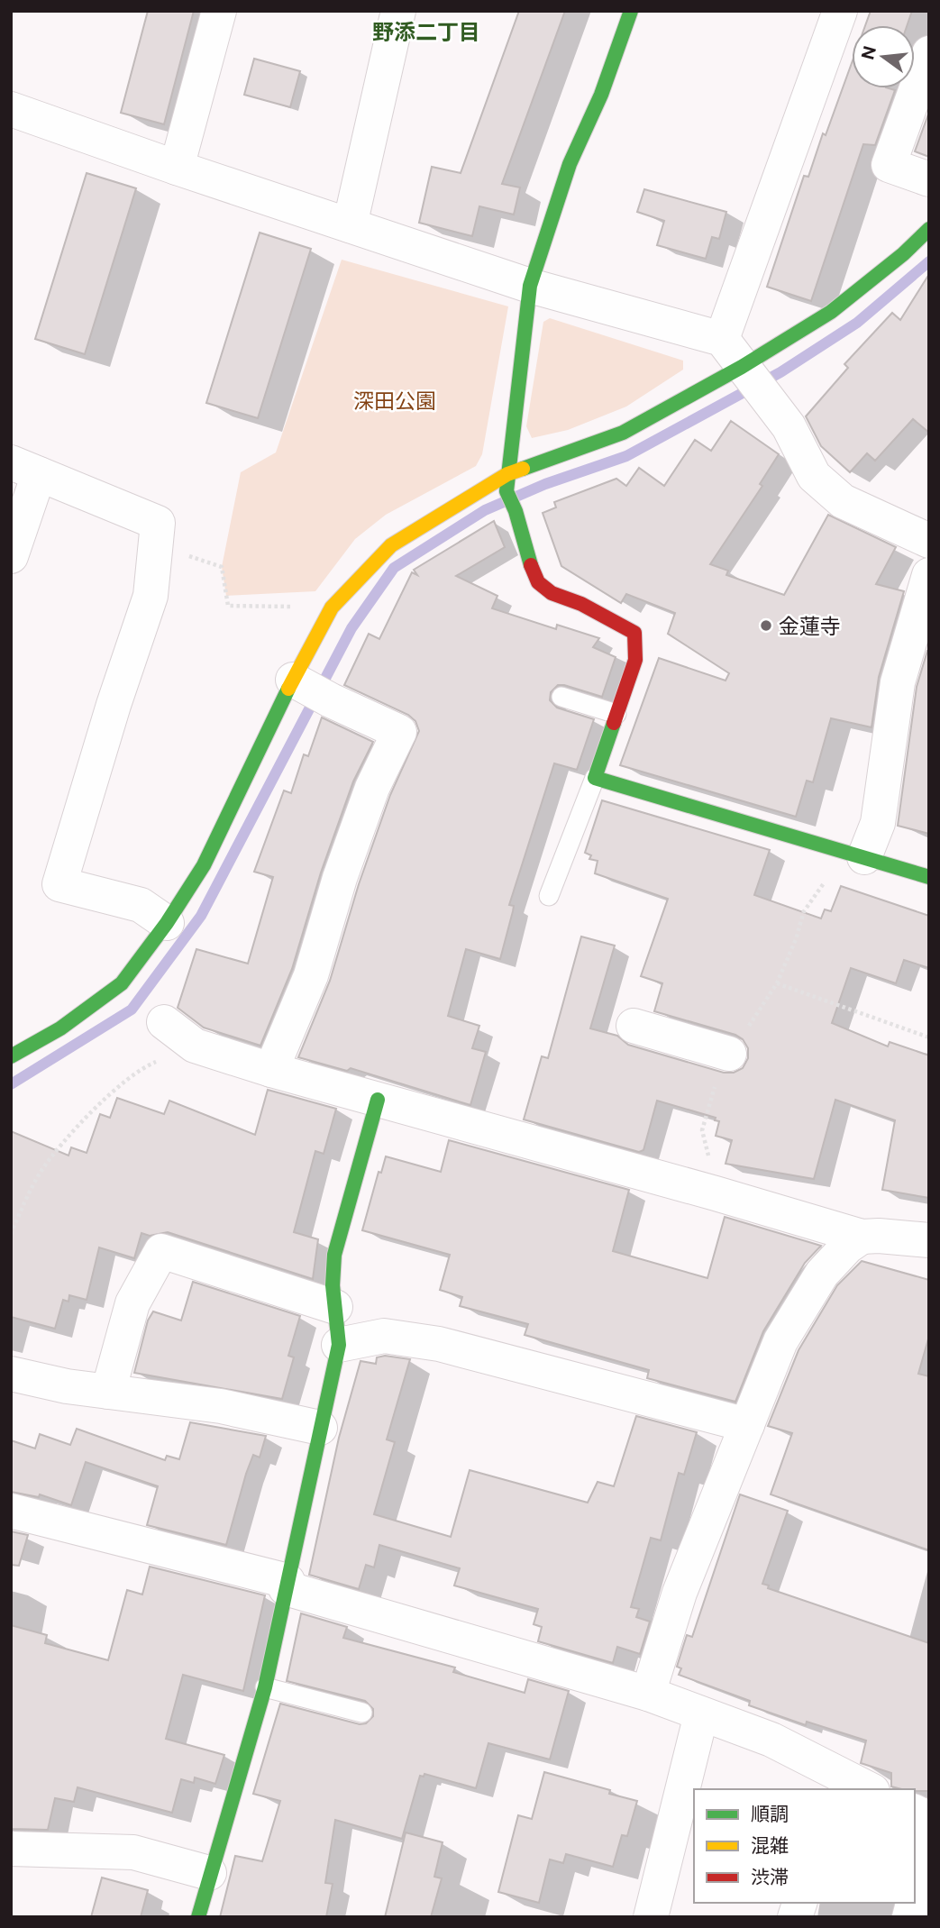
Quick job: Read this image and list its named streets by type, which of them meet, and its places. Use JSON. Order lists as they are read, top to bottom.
{
  "districts": ["野添二丁目"],
  "parks": ["深田公園"],
  "places": ["金蓮寺"],
  "legend": ["順調", "混雑", "渋滞"],
  "north": "left"
}
